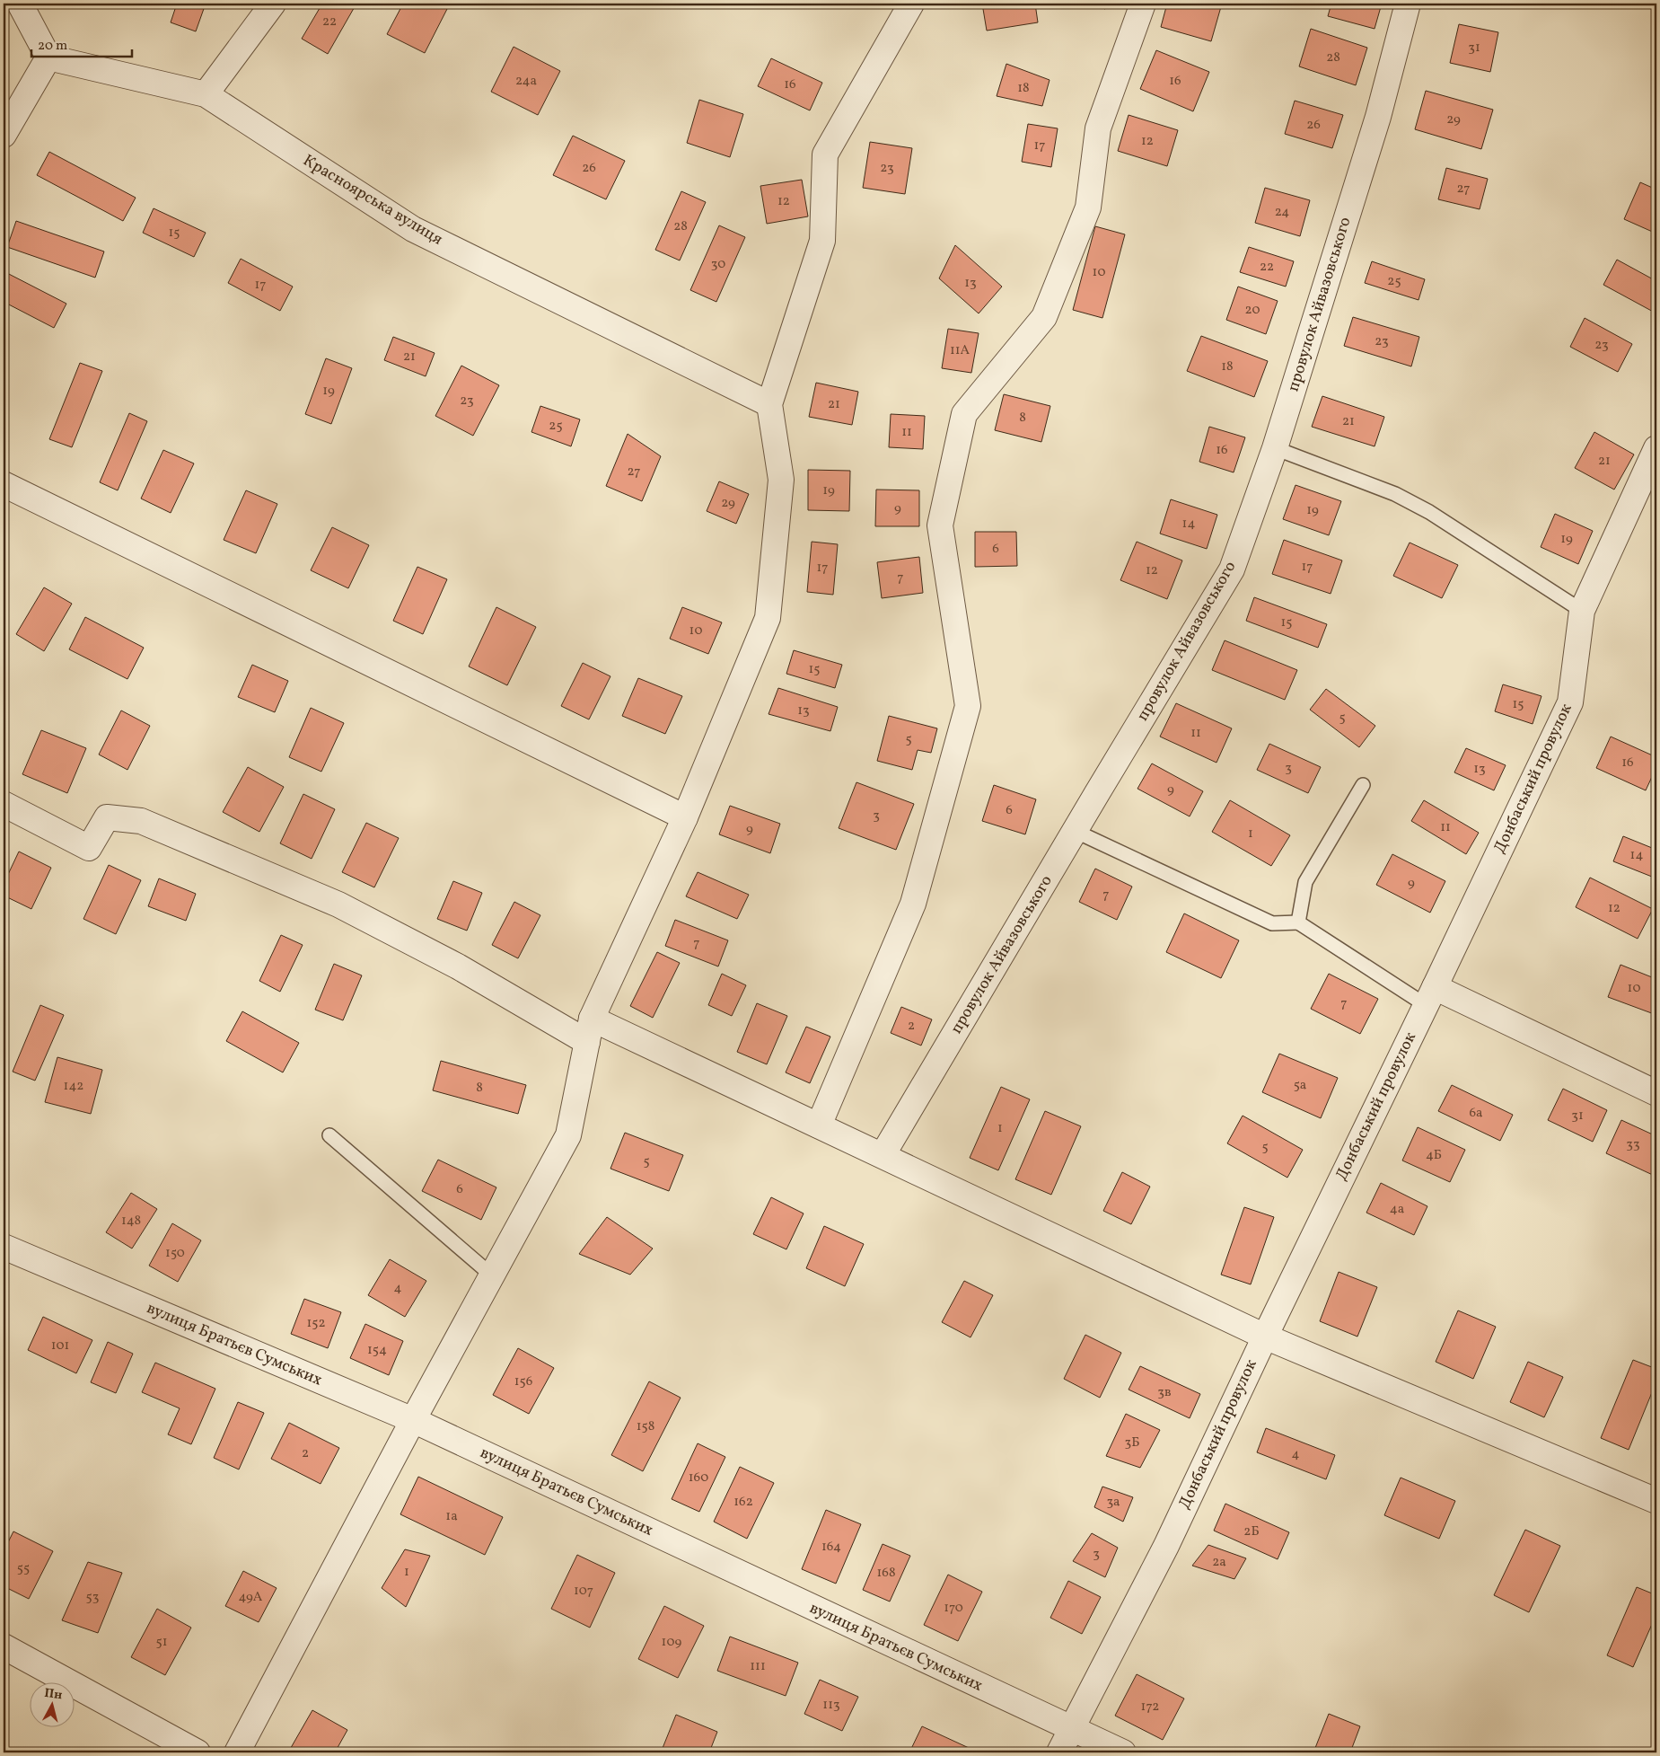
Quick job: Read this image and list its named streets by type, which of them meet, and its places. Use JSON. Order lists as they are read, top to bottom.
{
  "streets": {
    "street": [
      "Красноярська вулиця",
      "провулок Айвазовського",
      "Донбаський провулок",
      "вулиця Братьєв Сумських"
    ]
  },
  "crossings": [
    ["Донбаський провулок", "вулиця Братьєв Сумських"]
  ],
  "house_numbers": [
    "22",
    "31",
    "28",
    "24а",
    "16",
    "16",
    "18",
    "29",
    "26",
    "12",
    "17",
    "26",
    "23",
    "27",
    "12",
    "24",
    "28",
    "15",
    "30",
    "22",
    "10",
    "25",
    "13",
    "17",
    "20",
    "23",
    "23",
    "11А",
    "21",
    "18",
    "19",
    "23",
    "21",
    "8",
    "21",
    "25",
    "11",
    "16",
    "21",
    "27",
    "19",
    "29",
    "9",
    "19",
    "14",
    "19",
    "6",
    "17",
    "17",
    "12",
    "7",
    "15",
    "10",
    "15",
    "15",
    "13",
    "5",
    "11",
    "5",
    "16",
    "3",
    "13",
    "9",
    "6",
    "3",
    "11",
    "9",
    "1",
    "14",
    "9",
    "7",
    "12",
    "7",
    "10",
    "7",
    "2",
    "5а",
    "142",
    "8",
    "6а",
    "31",
    "1",
    "33",
    "5",
    "4Б",
    "5",
    "6",
    "4а",
    "148",
    "150",
    "4",
    "152",
    "101",
    "154",
    "156",
    "3в",
    "158",
    "3Б",
    "2",
    "4",
    "160",
    "162",
    "3а",
    "1а",
    "2Б",
    "164",
    "3",
    "2а",
    "55",
    "1",
    "168",
    "107",
    "53",
    "49А",
    "170",
    "51",
    "109",
    "111",
    "113",
    "172"
  ],
  "scale_bar": "20 m",
  "north": "top"
}
